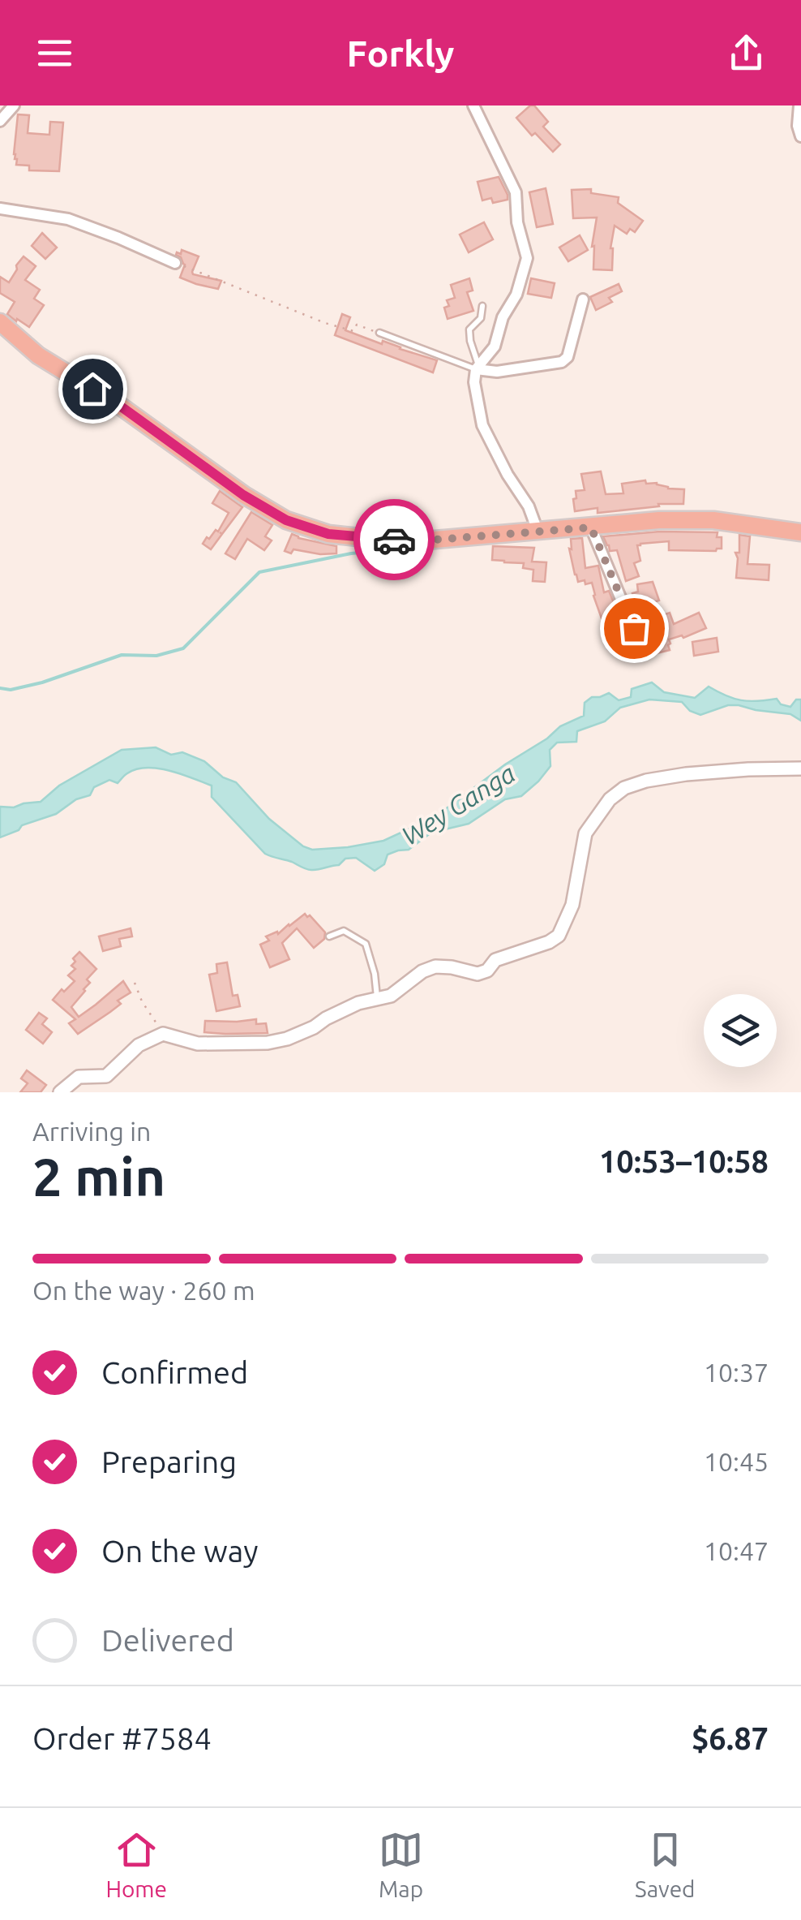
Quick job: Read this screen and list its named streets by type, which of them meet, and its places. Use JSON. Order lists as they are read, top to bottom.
{
  "water": ["Wey Ganga"],
  "page": {
    "header": "Forkly",
    "heading": ["2 min", "Arriving in", "10:53–10:58"],
    "panel": ["Order #7584", "$6.87"],
    "bar": "On the way · 260 m",
    "list": [
      ["Confirmed", "10:37"],
      ["Preparing", "10:45"],
      ["On the way", "10:47"],
      "Delivered"
    ],
    "tabs": ["Home", "Map", "Saved"]
  }
}
